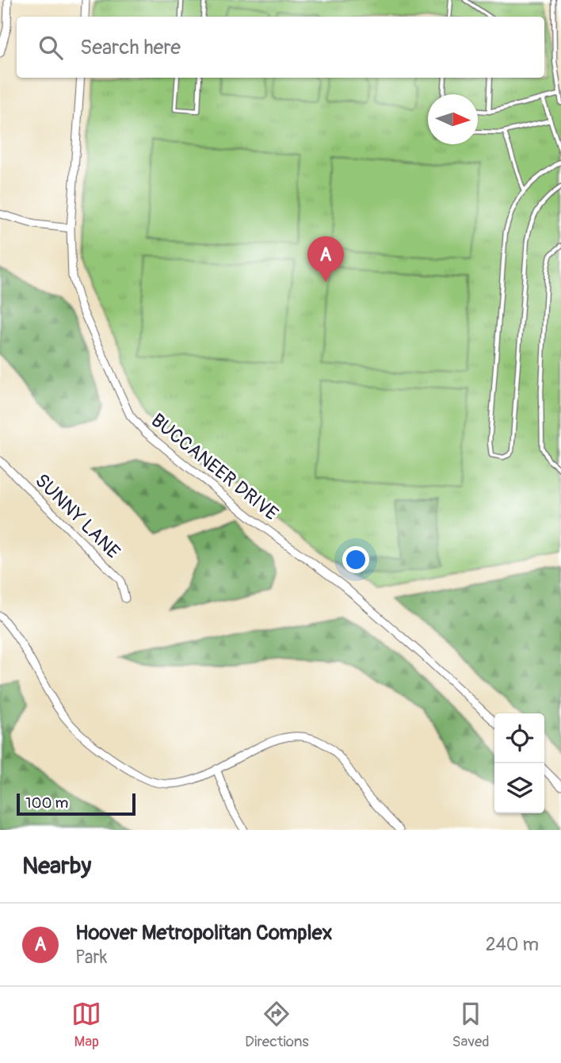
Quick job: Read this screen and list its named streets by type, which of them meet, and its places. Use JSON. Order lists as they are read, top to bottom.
{
  "streets": {
    "street": ["BUCCANEER DRIVE", "SUNNY LANE"]
  },
  "scale_bar": "100 m",
  "north": "right",
  "page": {
    "search": "Search here",
    "pins": "A",
    "scale": "100 m",
    "heading": "Nearby",
    "list": [
      {
        "mark": "A",
        "name": "Hoover Metropolitan Complex",
        "note": "Park",
        "value": "240 m"
      }
    ],
    "nav": ["Map", "Directions", "Saved"]
  }
}
